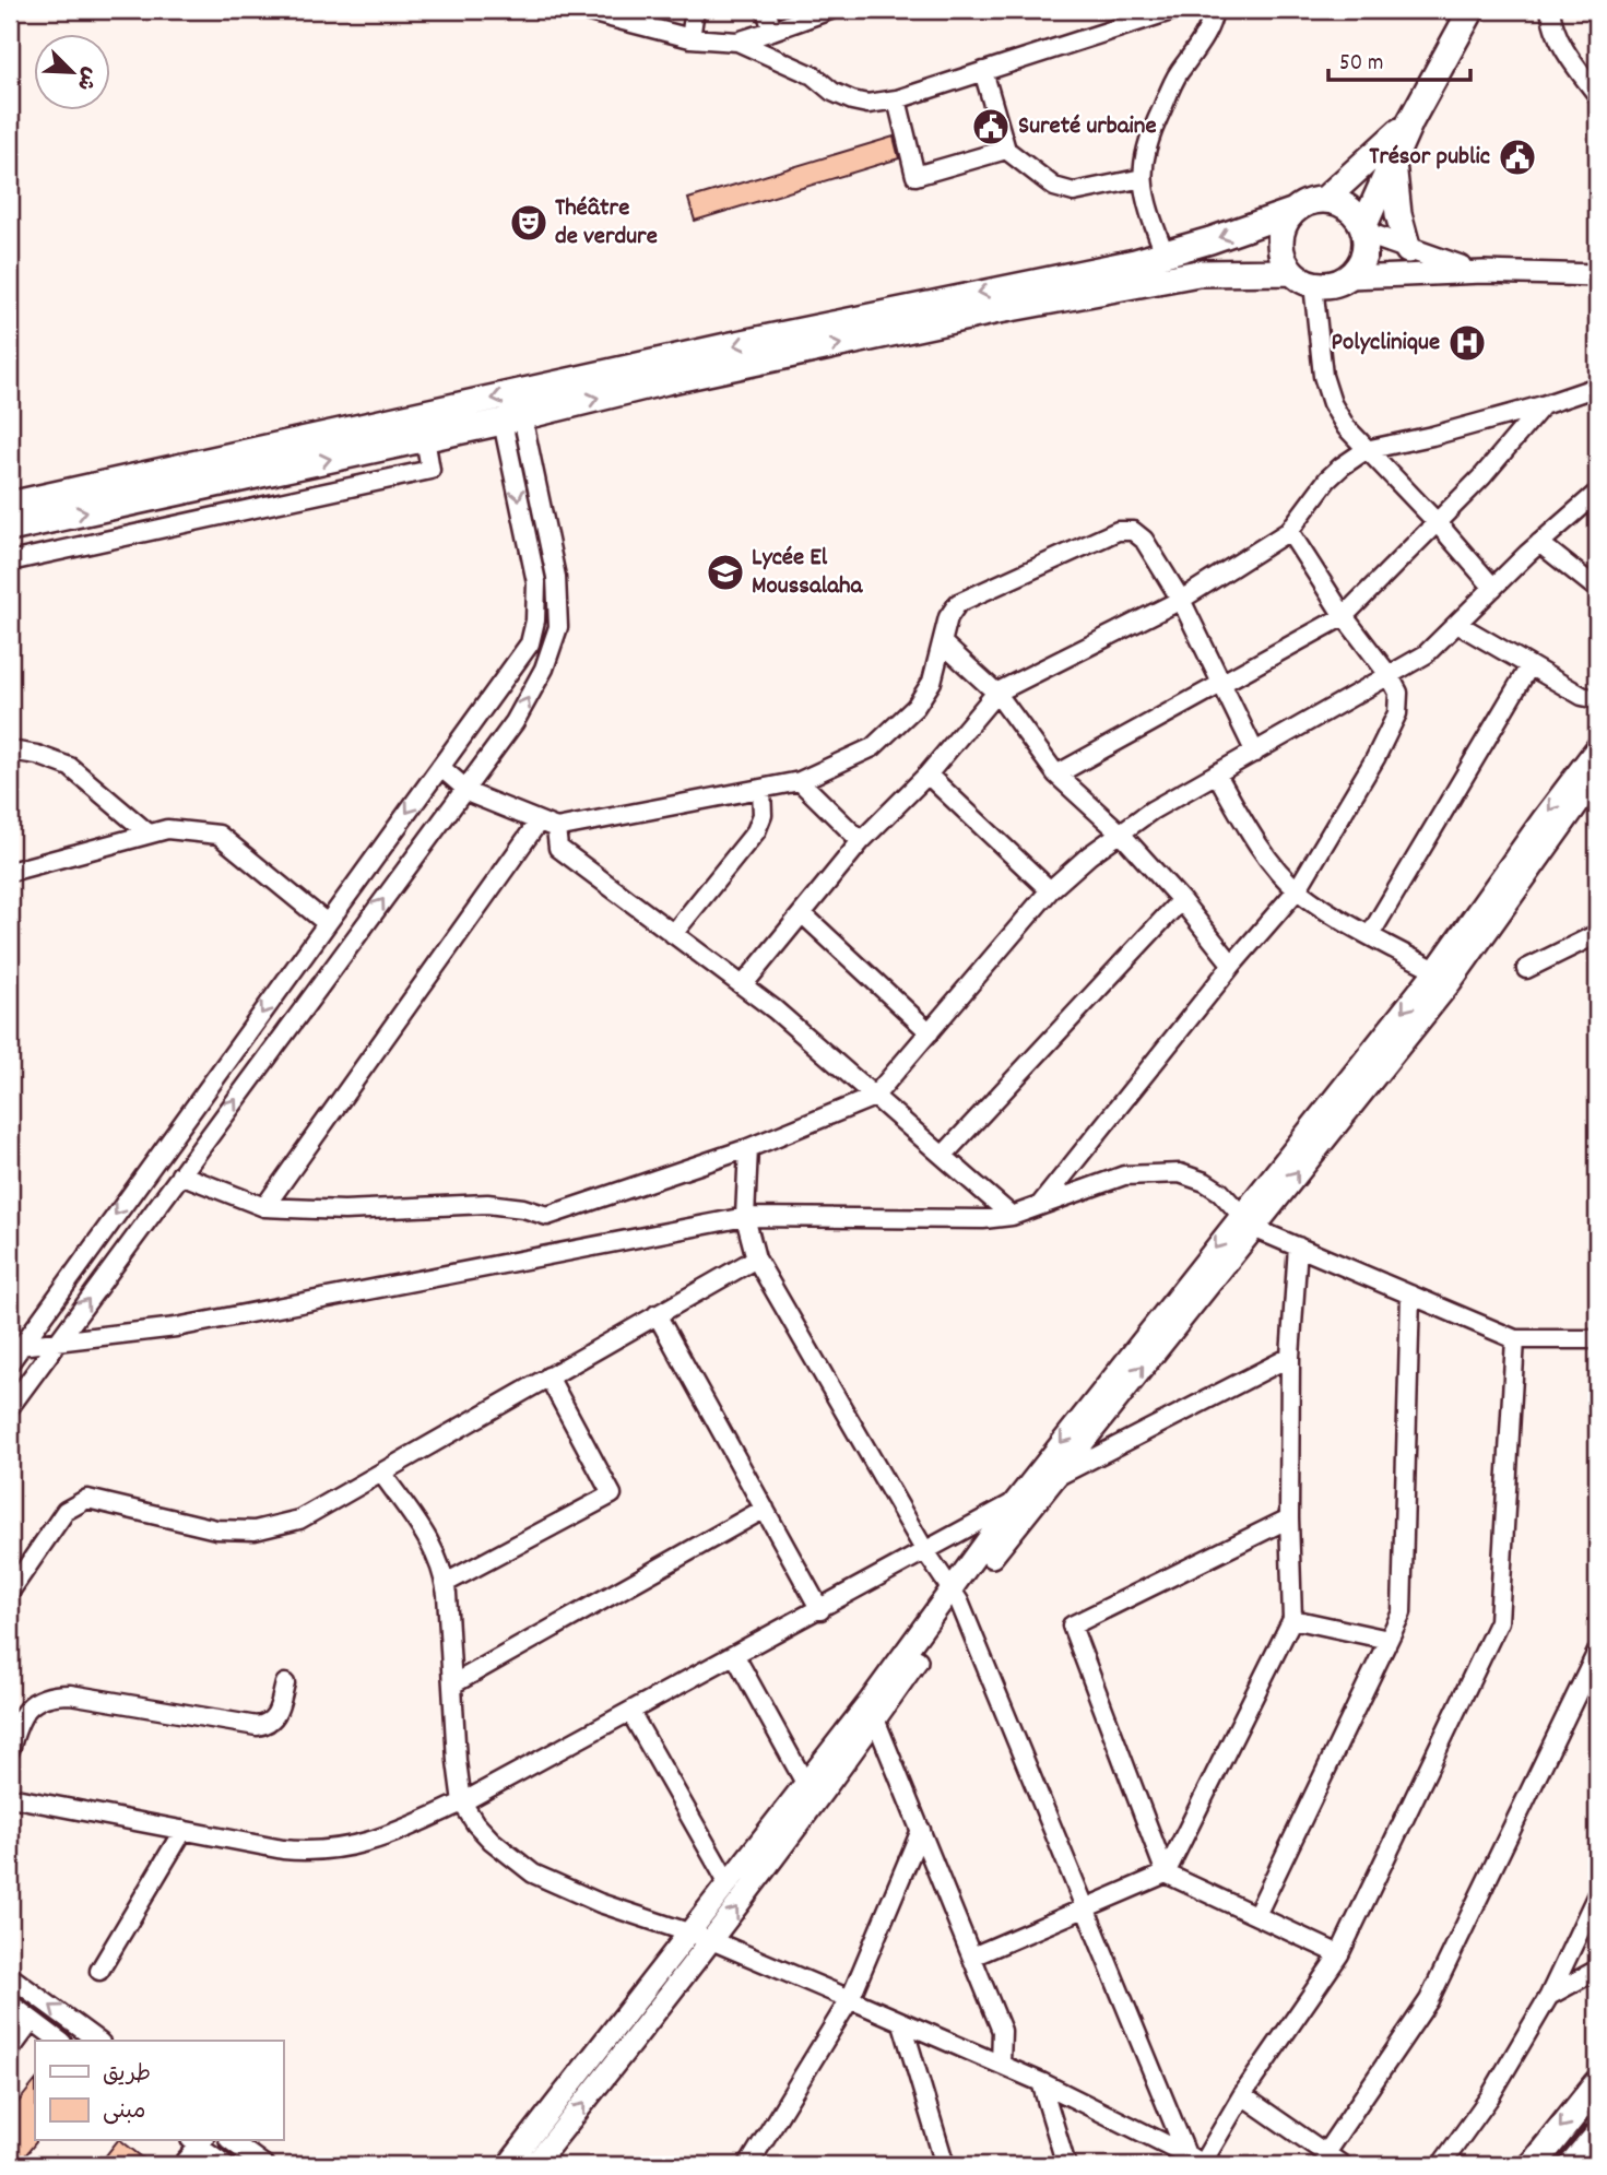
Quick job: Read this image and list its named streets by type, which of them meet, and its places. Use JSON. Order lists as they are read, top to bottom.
{
  "places": {
    "public building": ["Sureté urbaine", "Trésor public"],
    "theatre": ["Théâtre de verdure"],
    "hospital": ["Polyclinique"],
    "school or university": ["Lycée El Moussalaha"]
  },
  "legend": ["طريق", "مبنى"],
  "scale_bar": "50 m",
  "north": "bottom right"
}
